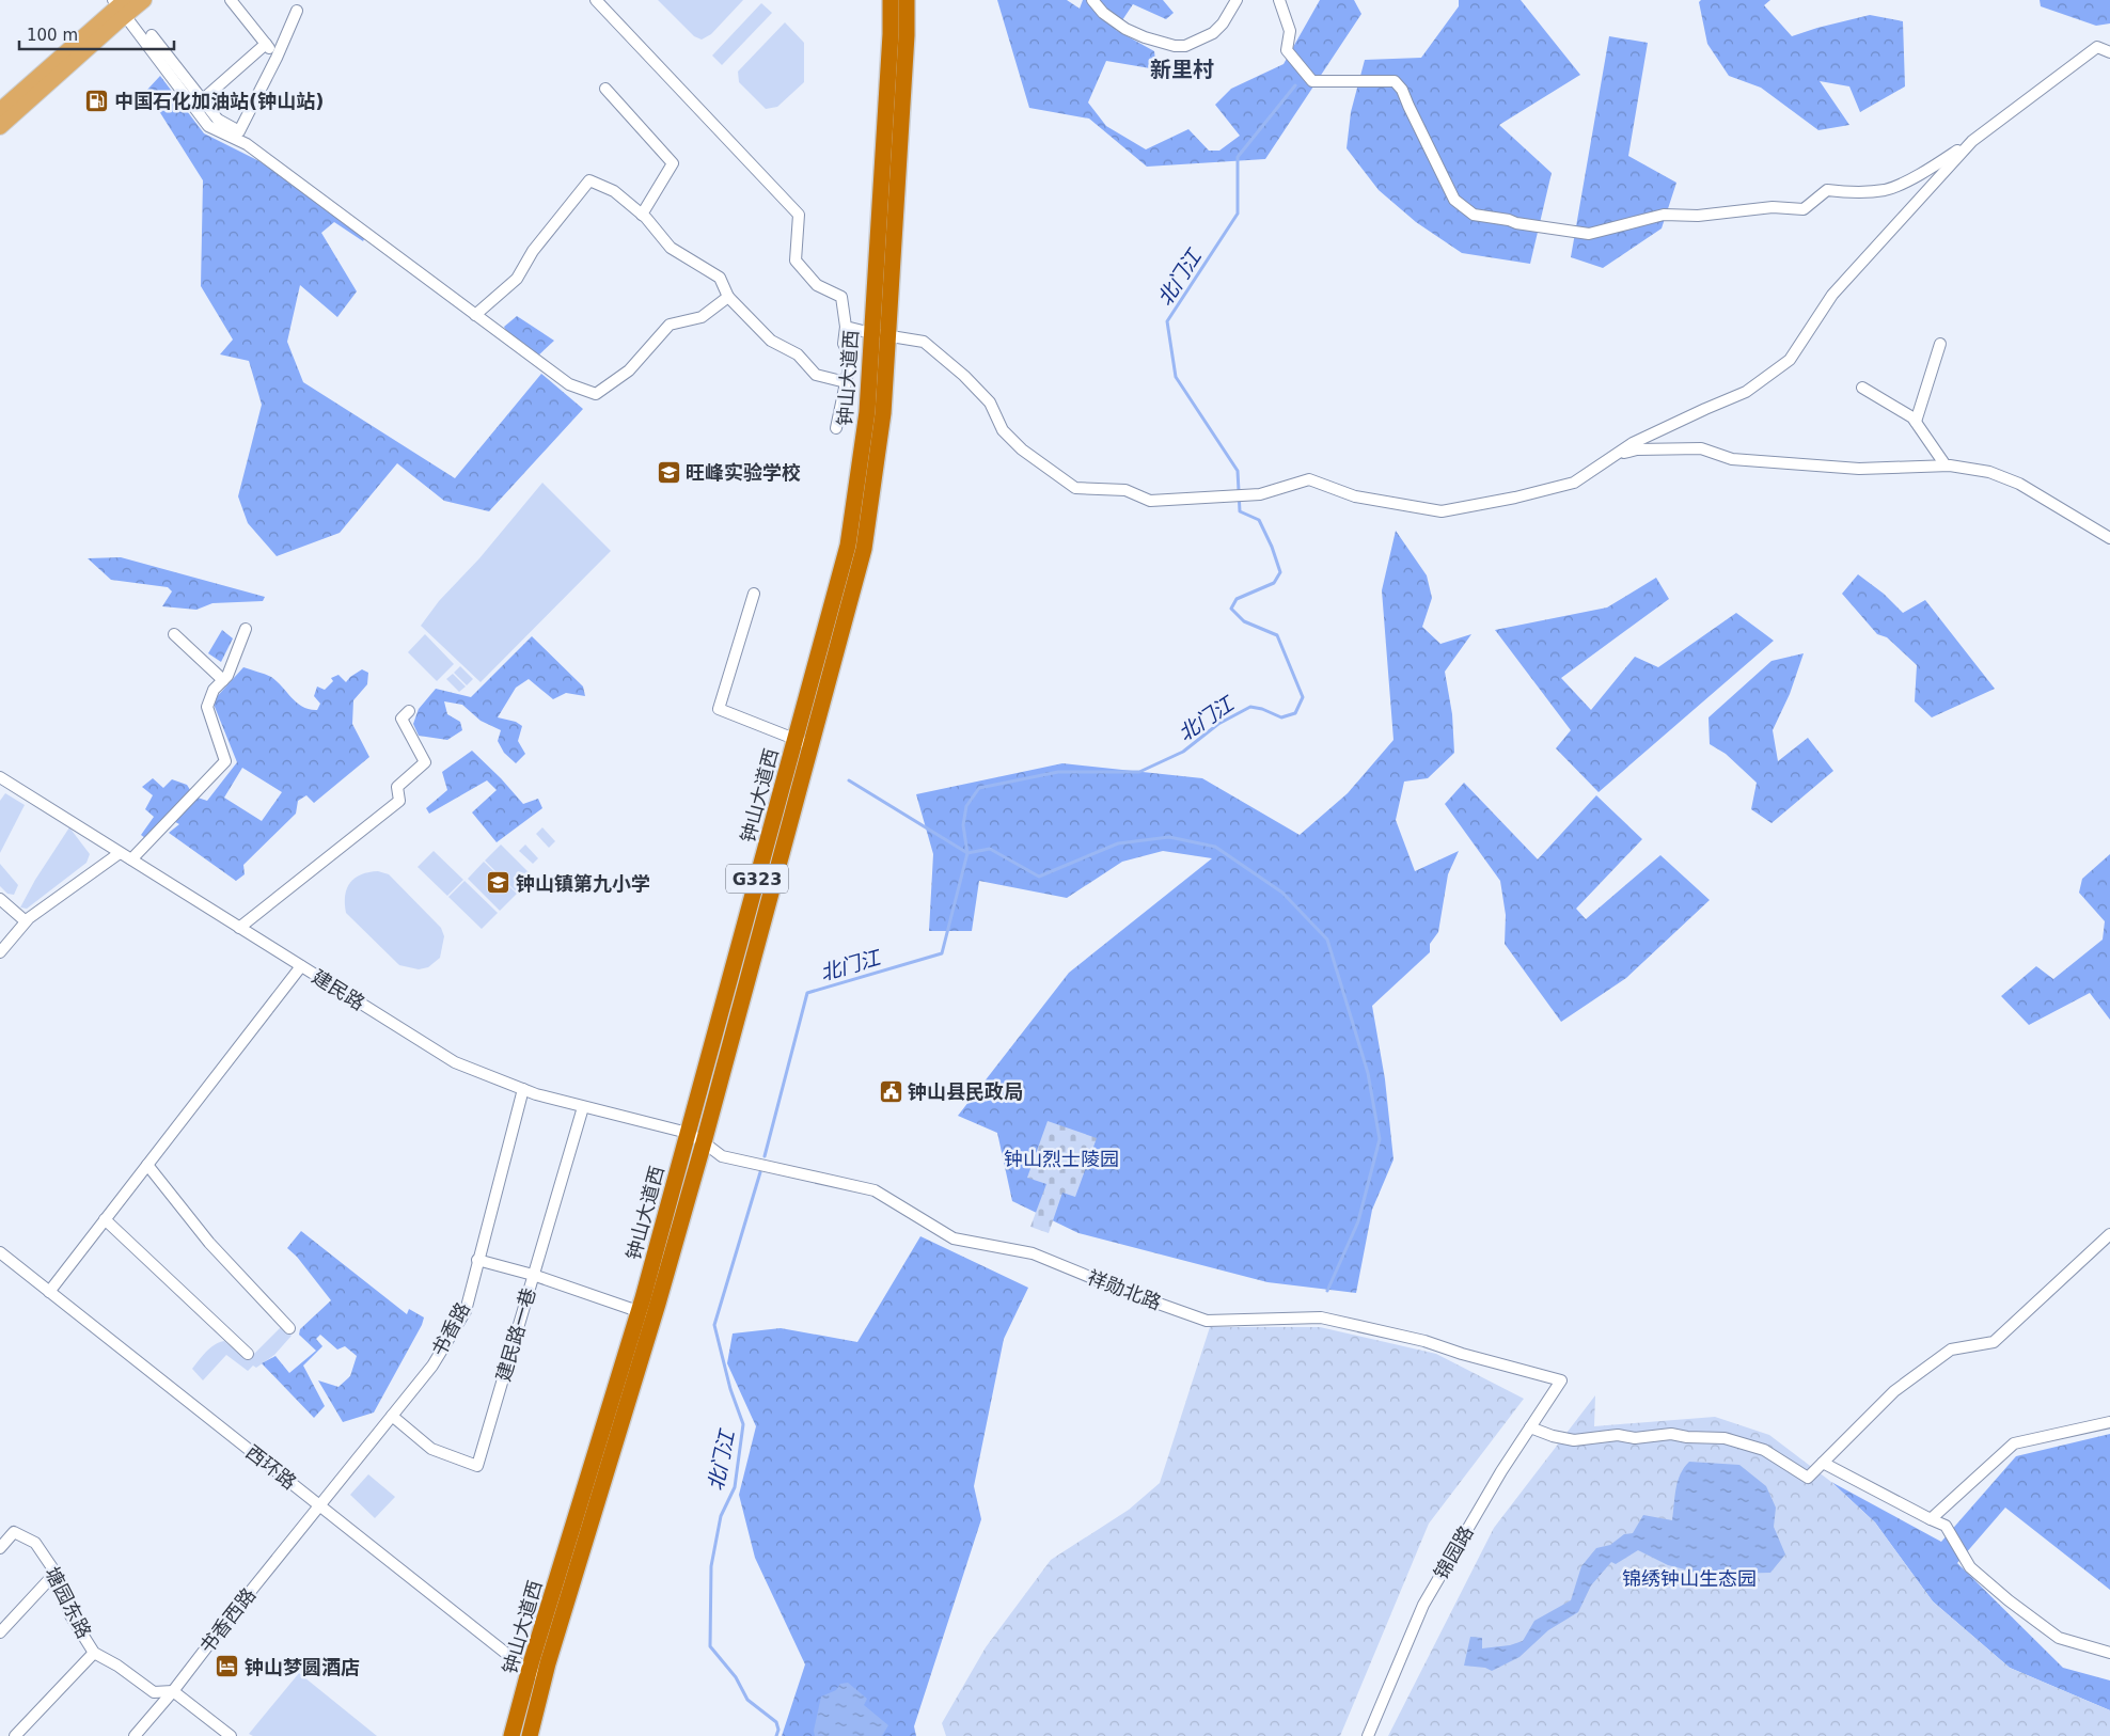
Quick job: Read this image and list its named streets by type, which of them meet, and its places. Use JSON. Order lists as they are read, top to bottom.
{
  "streets": {
    "highway": ["钟山大道西", "G323"],
    "street": [
      "建民路",
      "祥勋北路",
      "书香路",
      "建民路一巷",
      "西环路",
      "锦园路",
      "塘园东路",
      "书香西路"
    ]
  },
  "crossings": [
    ["钟山大道西", "建民路"],
    ["钟山大道西", "祥勋北路"],
    ["钟山大道西", "西环路"],
    ["建民路", "祥勋北路"],
    ["建民路", "书香路"],
    ["建民路", "建民路一巷"],
    ["祥勋北路", "锦园路"],
    ["书香路", "建民路一巷"],
    ["书香路", "西环路"],
    ["书香路", "书香西路"],
    ["西环路", "书香西路"],
    ["塘园东路", "书香西路"]
  ],
  "districts": ["新里村"],
  "water": ["北门江"],
  "parks": ["钟山烈士陵园", "锦绣钟山生态园"],
  "places": {
    "fuel station": ["中国石化加油站(钟山站)"],
    "school or university": ["旺峰实验学校", "钟山镇第九小学"],
    "public building": ["钟山县民政局"],
    "hotel": ["钟山梦圆酒店"]
  },
  "scale_bar": "100 m"
}
